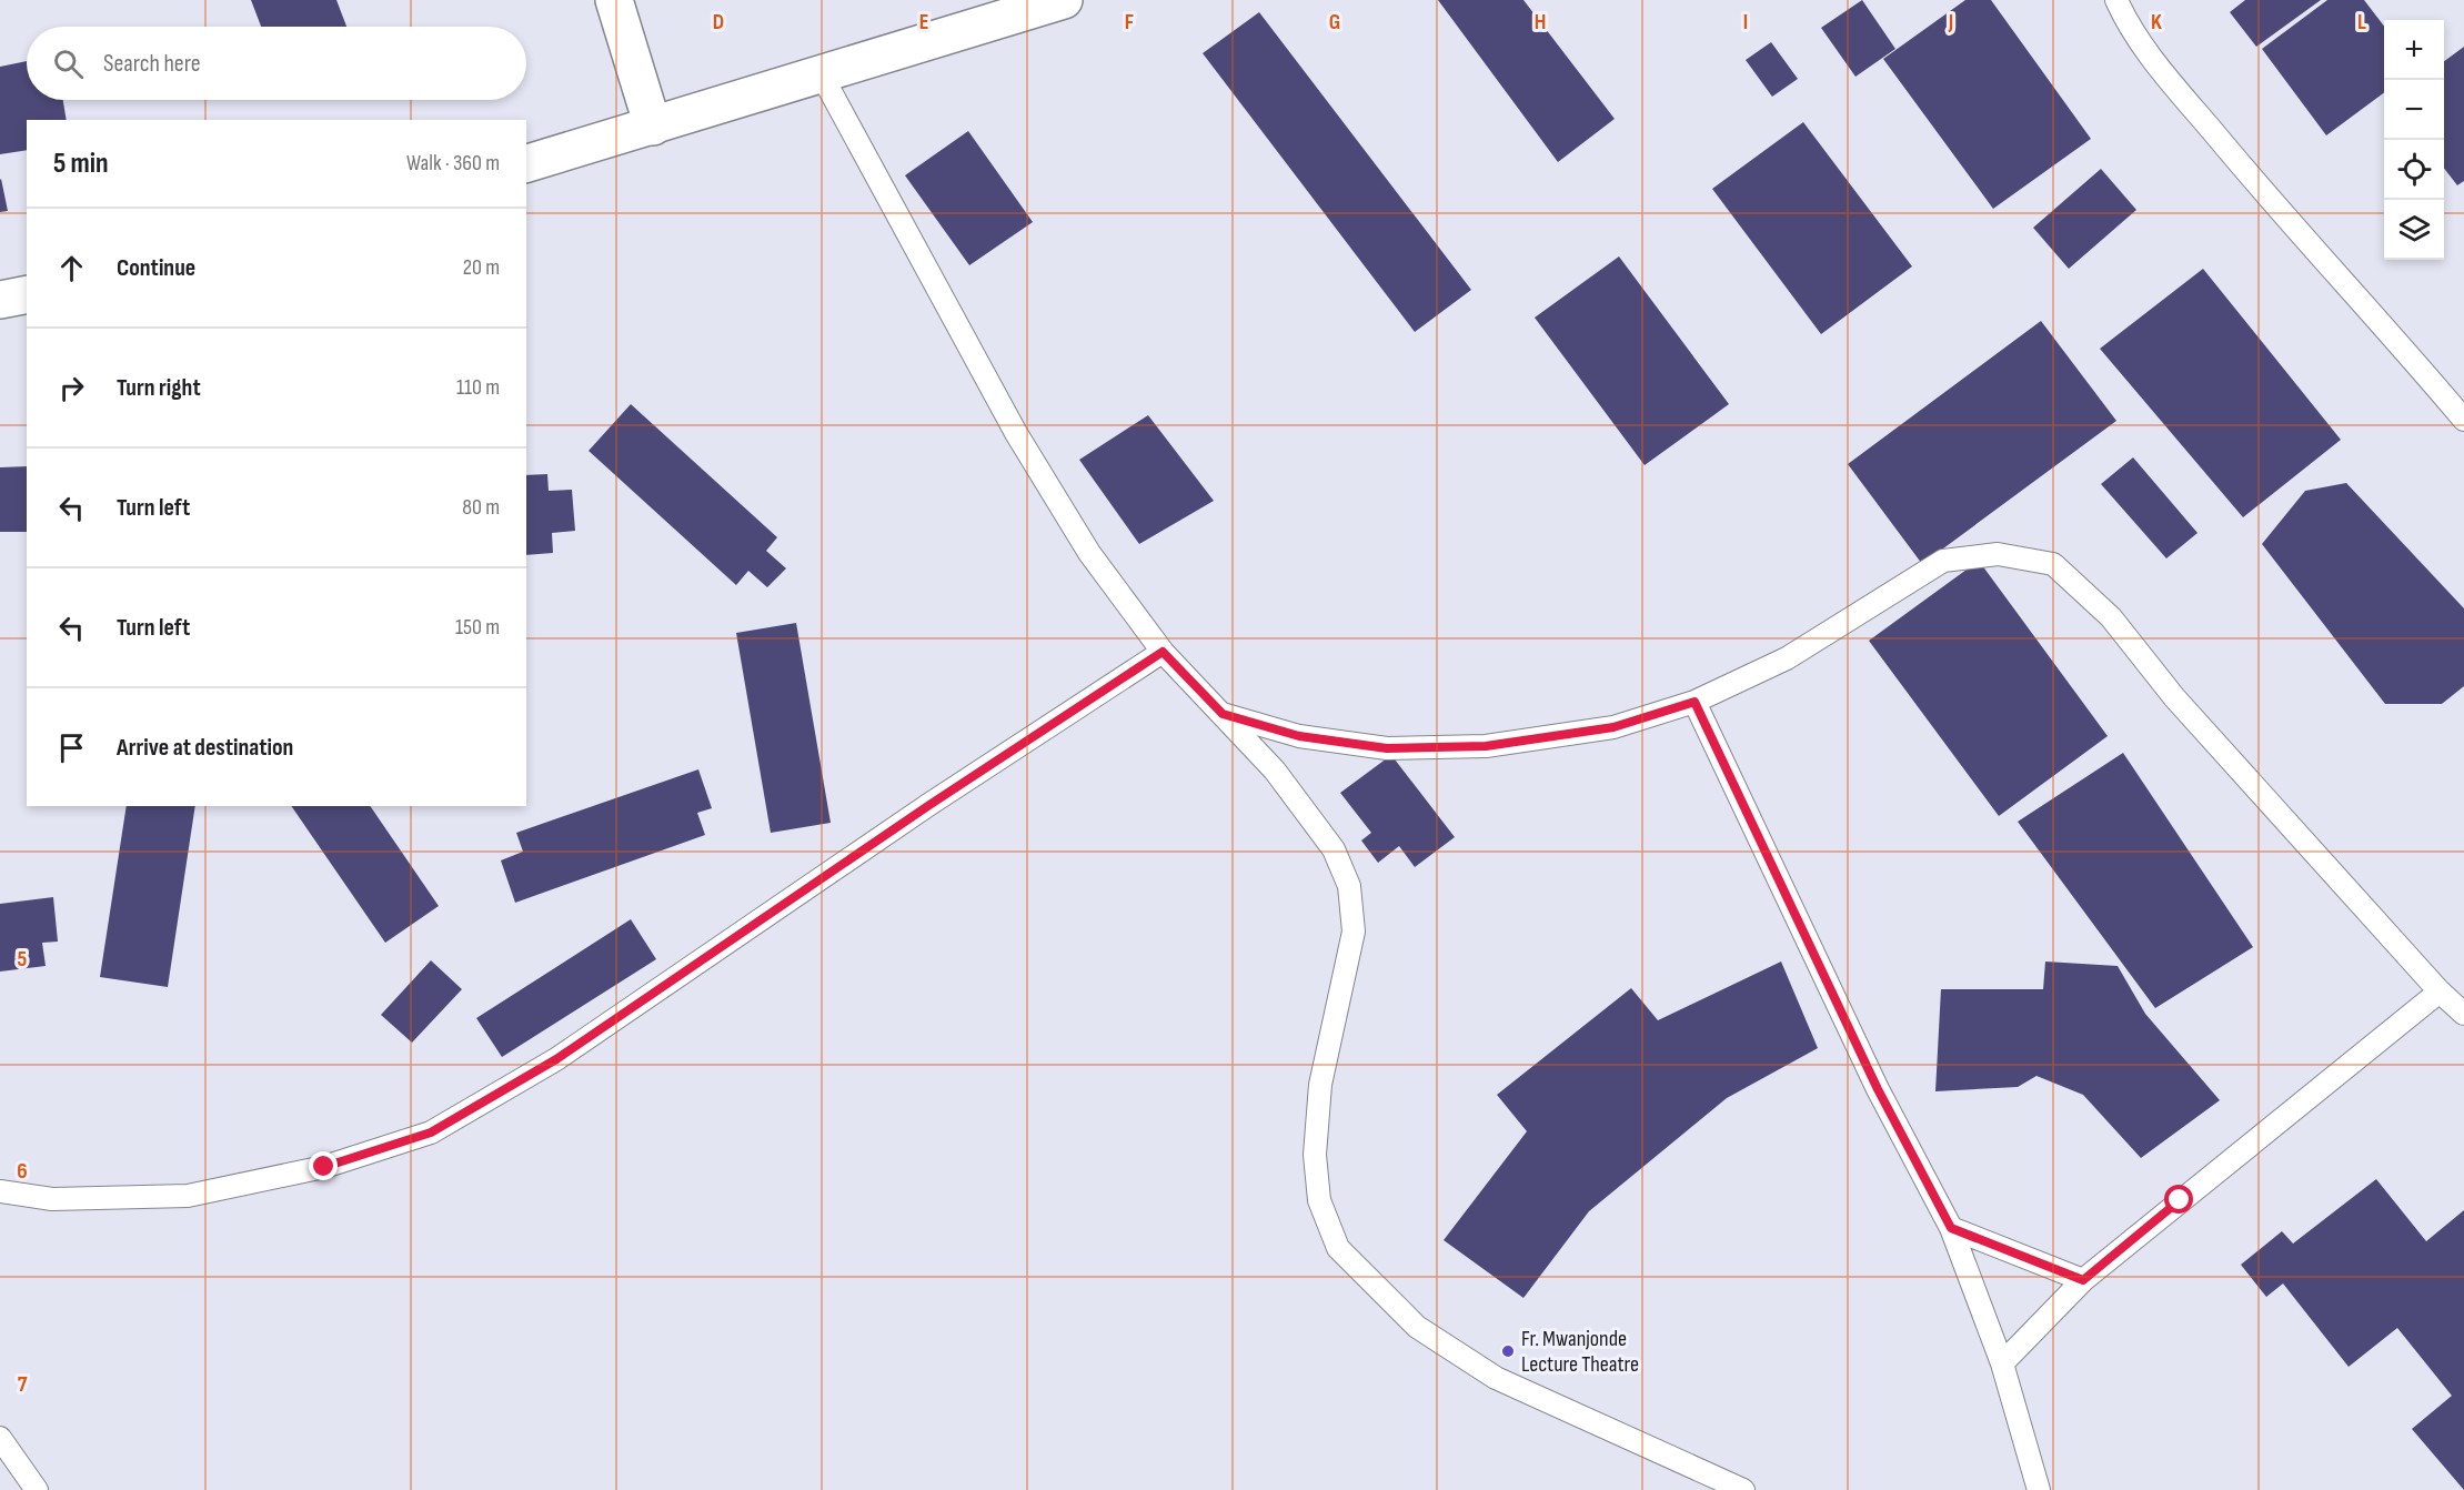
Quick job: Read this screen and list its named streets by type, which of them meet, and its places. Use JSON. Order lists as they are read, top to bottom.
{
  "places": ["Fr. Mwanjonde Lecture Theatre"],
  "page": {
    "map_buttons": ["+", "−"],
    "search": "Search here",
    "heading": ["5 min", "Walk · 360 m"],
    "list": [
      ["Continue", "20 m"],
      ["Turn right", "110 m"],
      ["Turn left", "80 m"],
      ["Turn left", "150 m"],
      "Arrive at destination"
    ]
  },
  "grid": {
    "columns": [
      "D",
      "E",
      "F",
      "G",
      "H",
      "I",
      "J",
      "K",
      "L"
    ],
    "rows": ["5", "6", "7"]
  }
}
